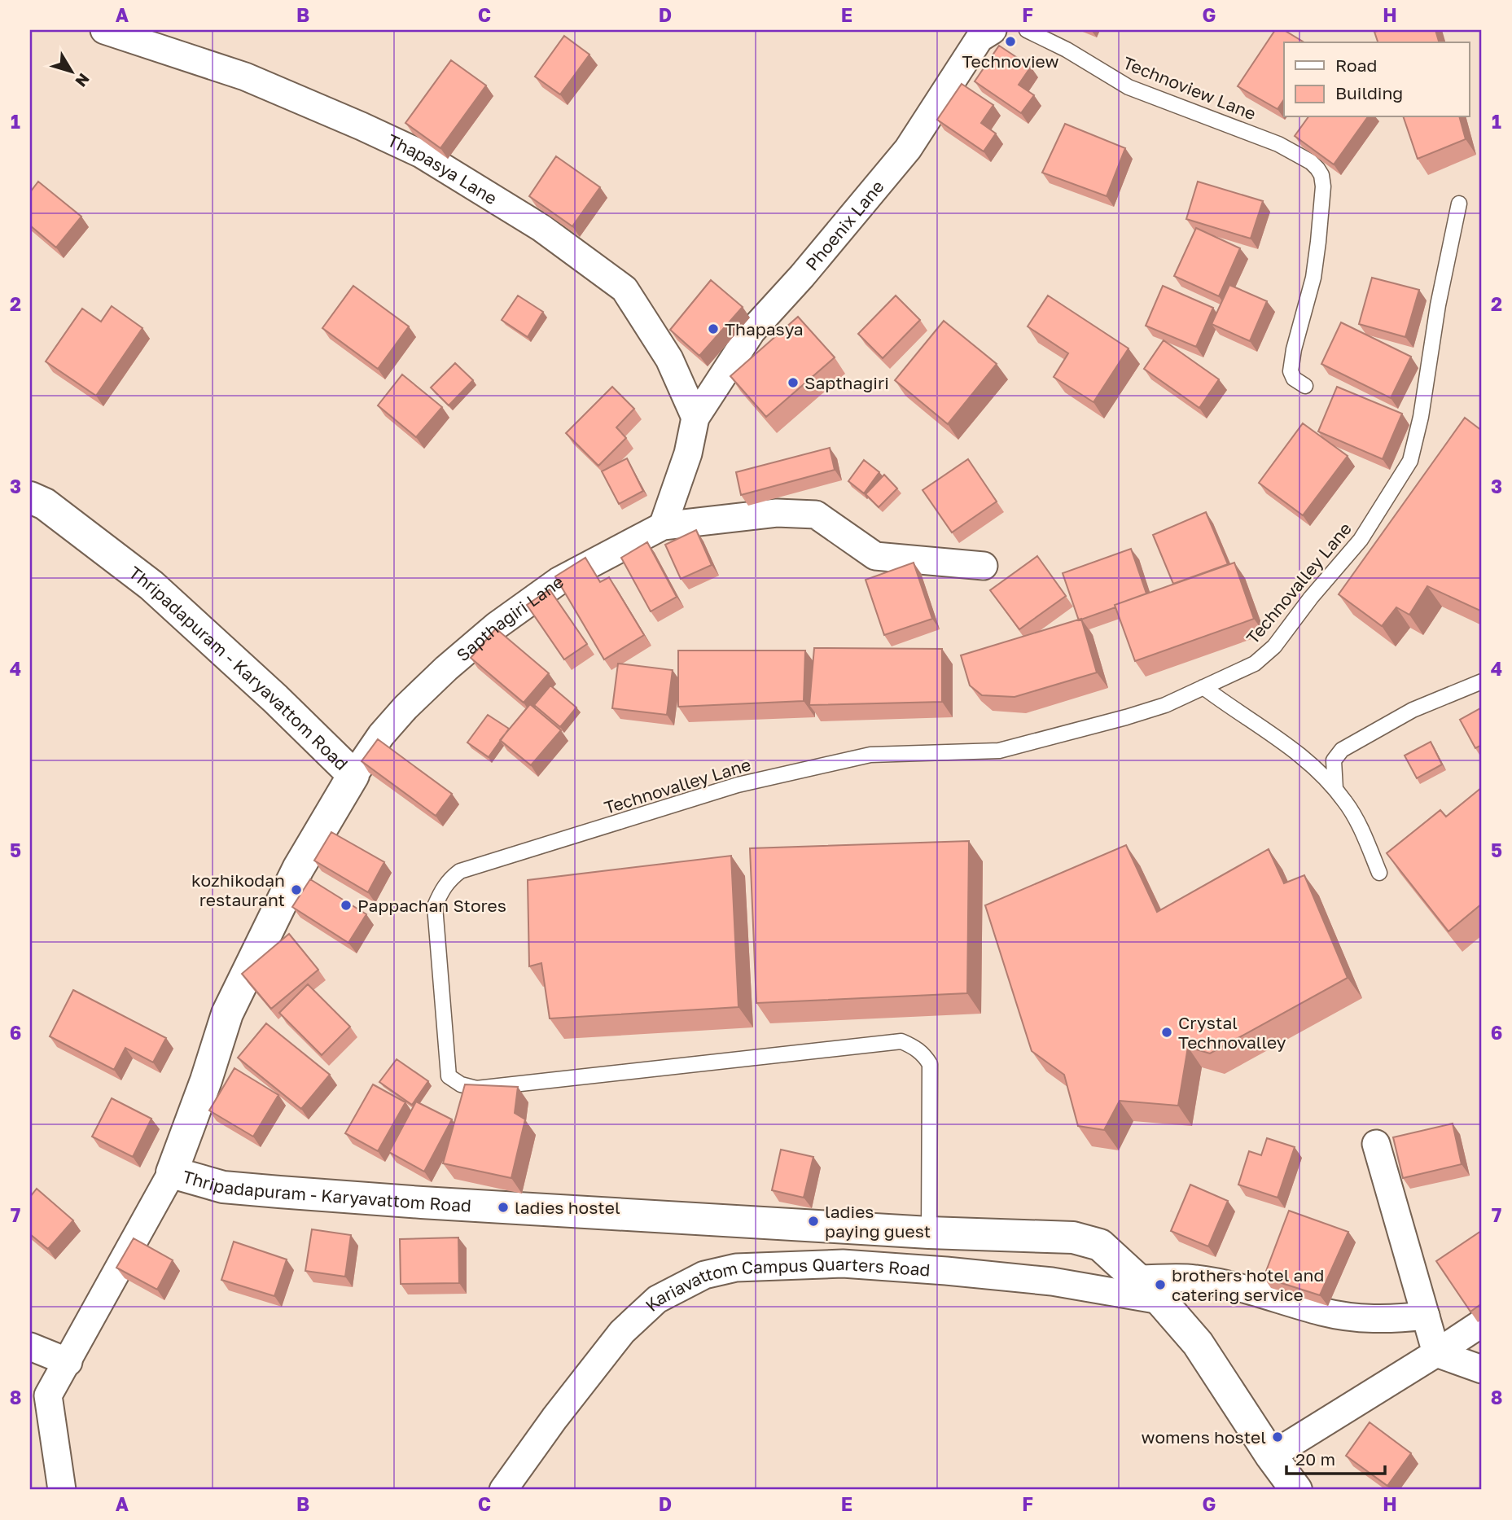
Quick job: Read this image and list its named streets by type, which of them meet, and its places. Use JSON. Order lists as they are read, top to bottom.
{
  "streets": {
    "main road": ["Thripadapuram - Karyavattom Road"],
    "street": [
      "Thapasya Lane",
      "Phoenix Lane",
      "Sapthagiri Lane",
      "Kariavattom Campus Quarters Road"
    ],
    "lane": ["Technoview Lane", "Technovalley Lane"]
  },
  "crossings": [
    ["Thapasya Lane", "Phoenix Lane"],
    ["Technovalley Lane", "Thripadapuram - Karyavattom Road"],
    ["Sapthagiri Lane", "Thripadapuram - Karyavattom Road"],
    ["Thripadapuram - Karyavattom Road", "Kariavattom Campus Quarters Road"]
  ],
  "places": [
    "Technoview",
    "Thapasya",
    "Sapthagiri",
    "kozhikodan restaurant",
    "Pappachan Stores",
    "Crystal Technovalley",
    "ladies hostel",
    "ladies paying guest",
    "brothers hotel and catering service",
    "womens hostel"
  ],
  "legend": ["Road", "Building"],
  "scale_bar": "20 m",
  "north": "bottom right",
  "grid": {
    "columns": [
      "A",
      "B",
      "C",
      "D",
      "E",
      "F",
      "G",
      "H"
    ],
    "rows": [
      "1",
      "2",
      "3",
      "4",
      "5",
      "6",
      "7",
      "8"
    ]
  }
}
